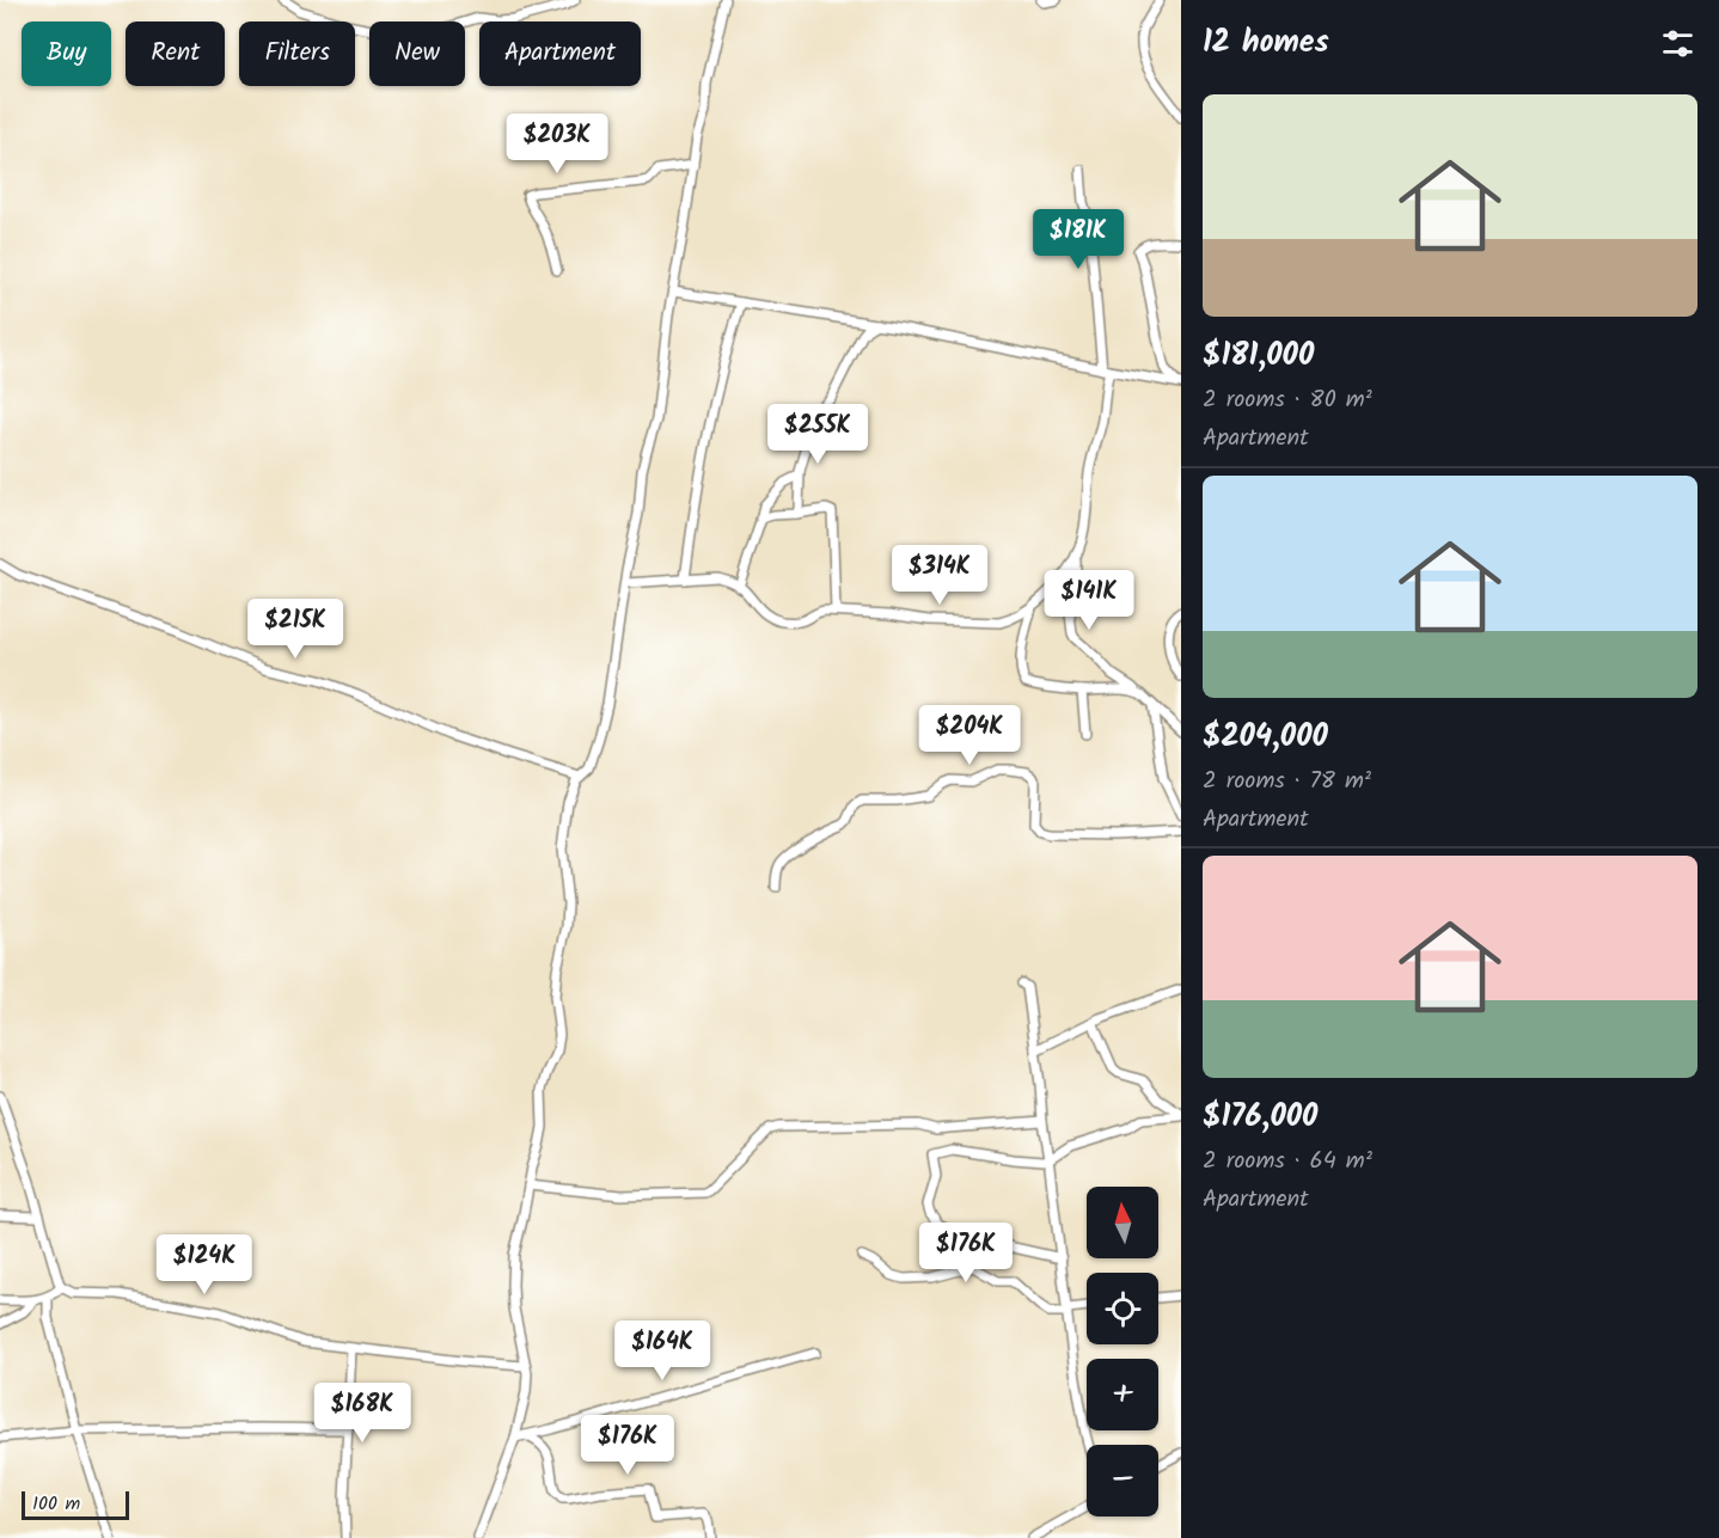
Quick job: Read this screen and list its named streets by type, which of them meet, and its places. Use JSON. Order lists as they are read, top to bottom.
{
  "scale_bar": "100 m",
  "north": "top",
  "page": {
    "heading": "12 homes",
    "chip": [
      "Buy",
      "Rent",
      "Filters",
      "New",
      "Apartment"
    ],
    "list": [
      {
        "name": "$181,000",
        "note": "2 rooms · 80 m² · Apartment"
      },
      {
        "name": "$204,000",
        "note": "2 rooms · 78 m² · Apartment"
      },
      {
        "name": "$176,000",
        "note": "2 rooms · 64 m² · Apartment"
      }
    ],
    "price": [
      "$203K",
      "$181K",
      "$255K",
      "$314K",
      "$141K",
      "$215K",
      "$204K",
      "$176K",
      "$124K",
      "$164K",
      "$168K",
      "$176K"
    ],
    "map_buttons": ["+", "−"],
    "scale": "100 m"
  }
}
